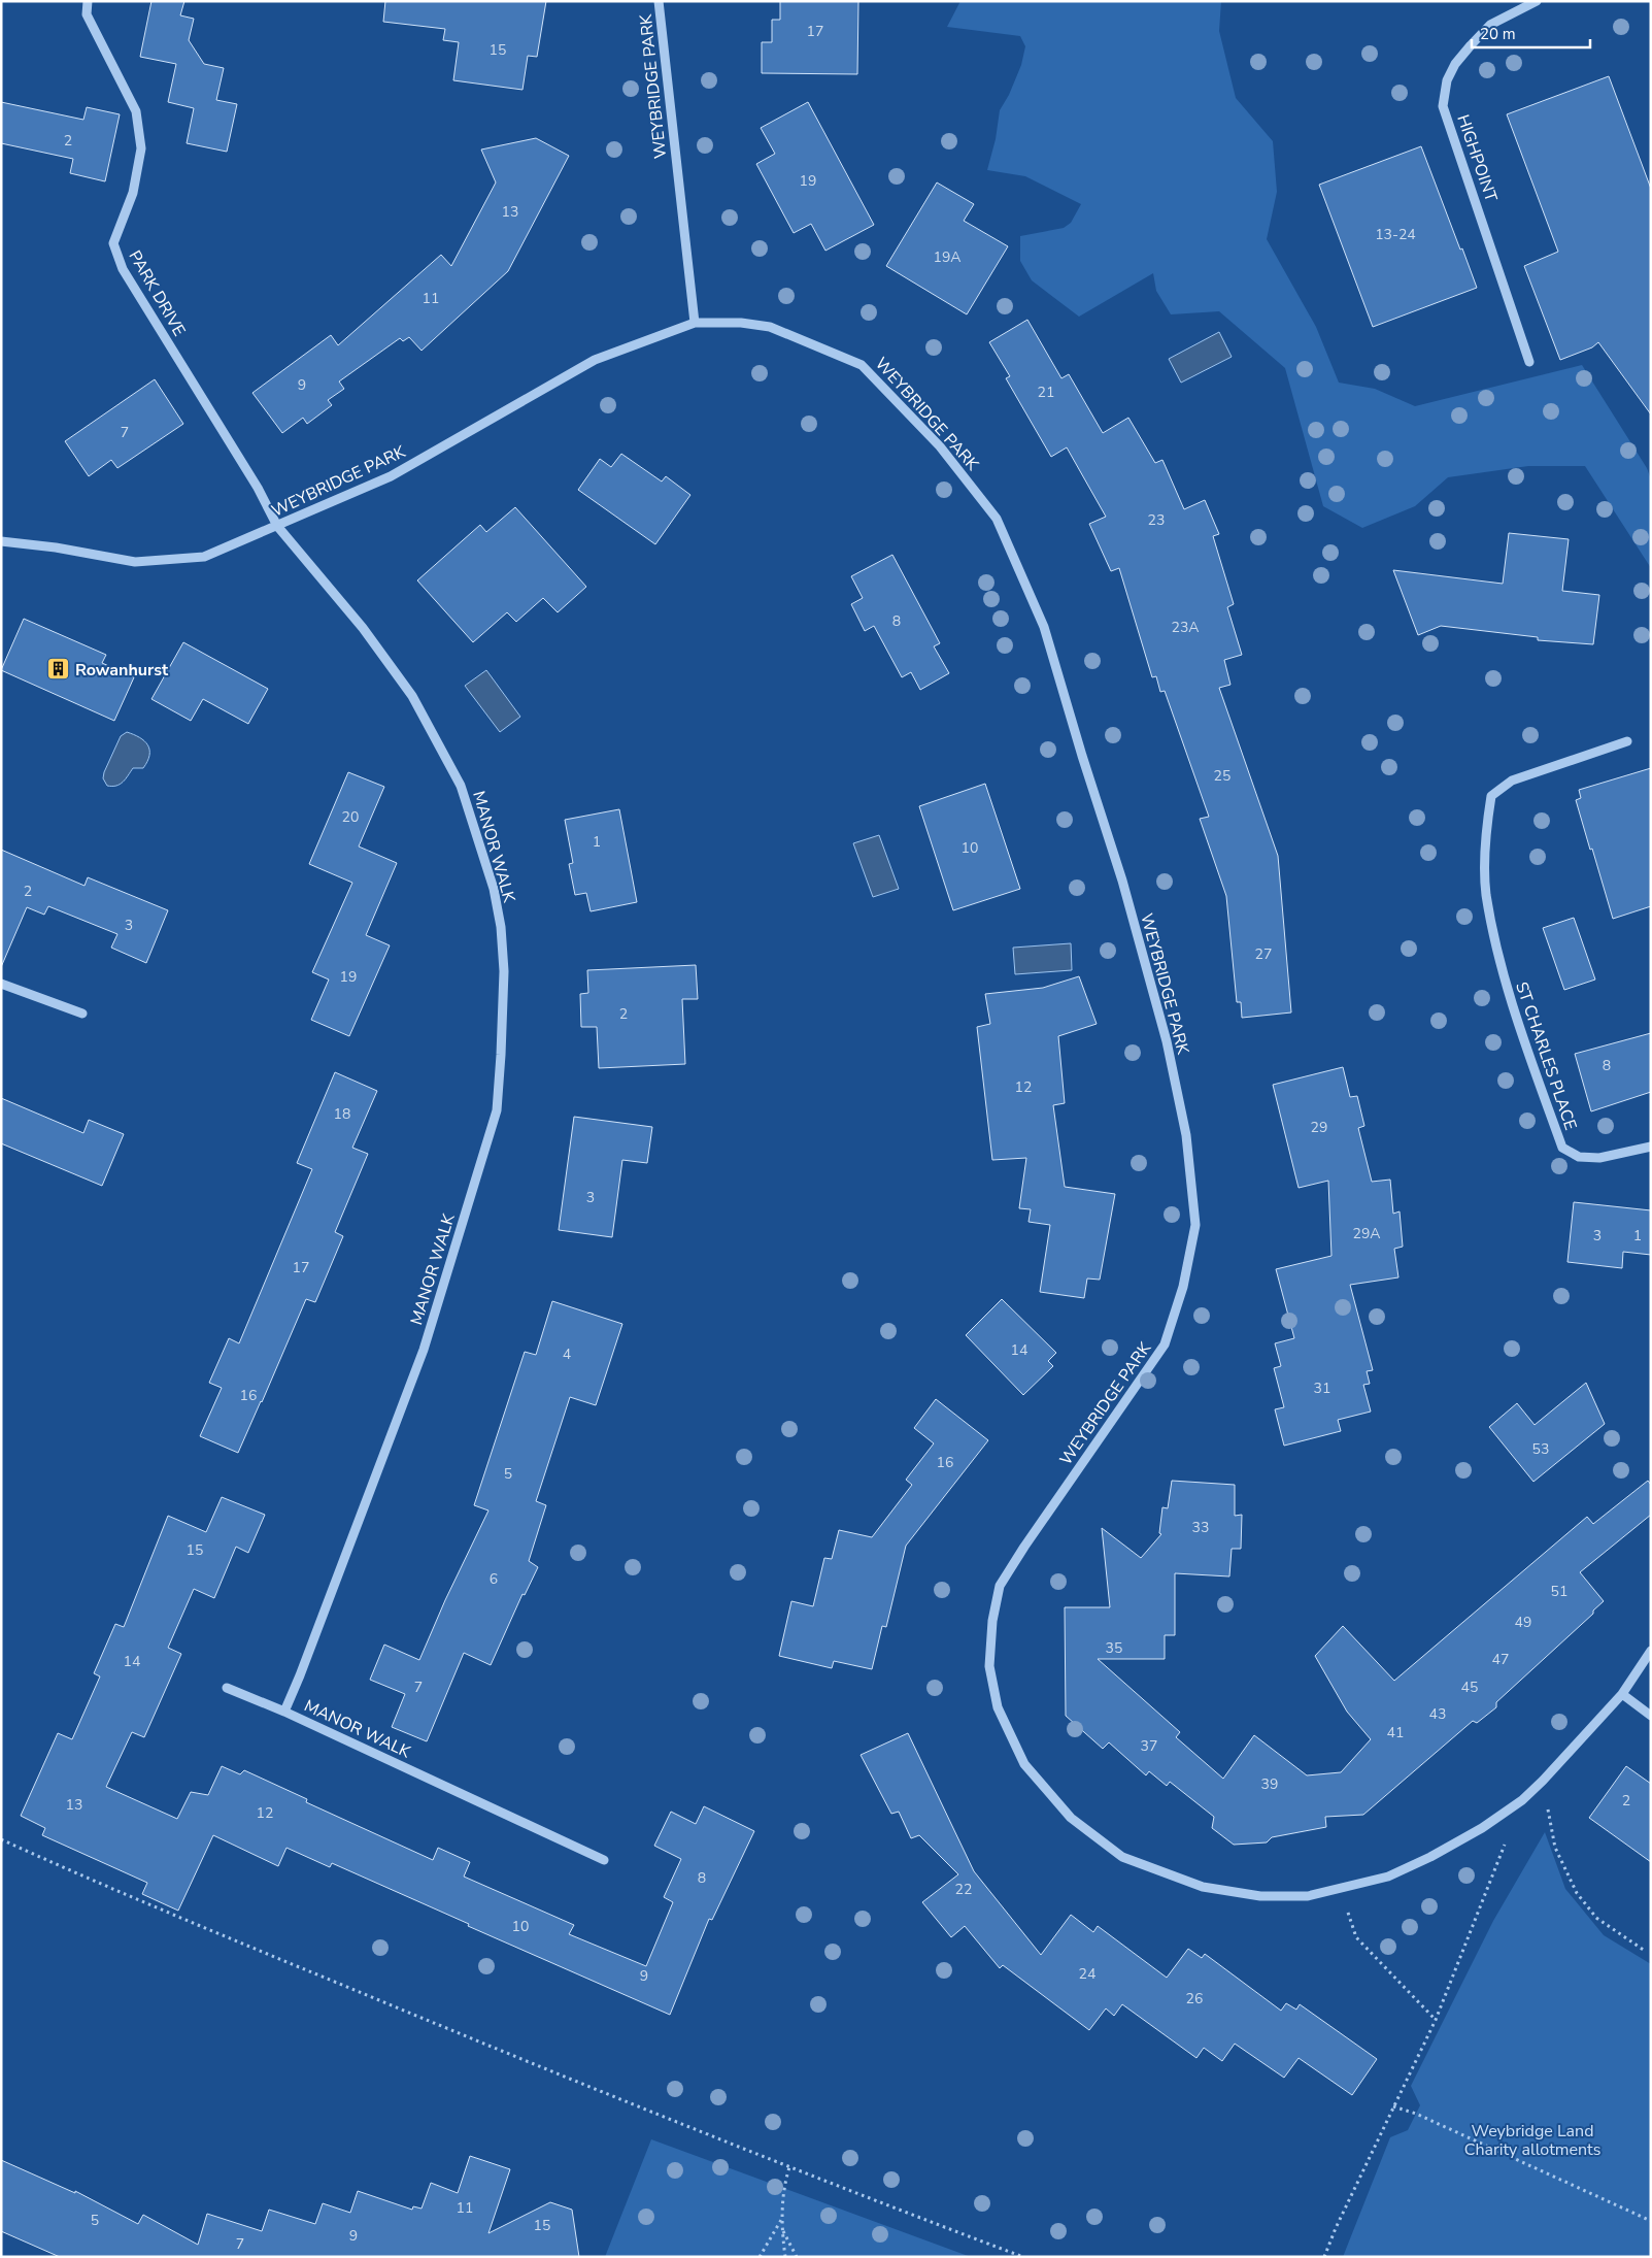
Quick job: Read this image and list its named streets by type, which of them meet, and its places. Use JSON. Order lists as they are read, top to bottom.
{
  "streets": {
    "street": [
      "WEYBRIDGE PARK",
      "HIGHPOINT",
      "PARK DRIVE",
      "MANOR WALK",
      "ST CHARLES PLACE"
    ]
  },
  "crossings": [
    ["WEYBRIDGE PARK", "PARK DRIVE"],
    ["WEYBRIDGE PARK", "MANOR WALK"],
    ["PARK DRIVE", "MANOR WALK"]
  ],
  "parks": ["Weybridge Land Charity allotments"],
  "places": {
    "building": ["Rowanhurst"]
  },
  "house_numbers": [
    "17",
    "15",
    "2",
    "19",
    "13",
    "13-24",
    "19A",
    "11",
    "9",
    "21",
    "7",
    "23",
    "8",
    "23A",
    "25",
    "20",
    "1",
    "10",
    "2",
    "3",
    "27",
    "19",
    "2",
    "8",
    "12",
    "18",
    "29",
    "3",
    "29A",
    "3",
    "1",
    "17",
    "14",
    "4",
    "31",
    "16",
    "53",
    "16",
    "5",
    "33",
    "15",
    "6",
    "51",
    "49",
    "35",
    "47",
    "14",
    "7",
    "45",
    "43",
    "41",
    "37",
    "39",
    "2",
    "13",
    "12",
    "8",
    "22",
    "10",
    "24",
    "9",
    "26",
    "11",
    "5",
    "15",
    "9",
    "7"
  ],
  "scale_bar": "20 m"
}
